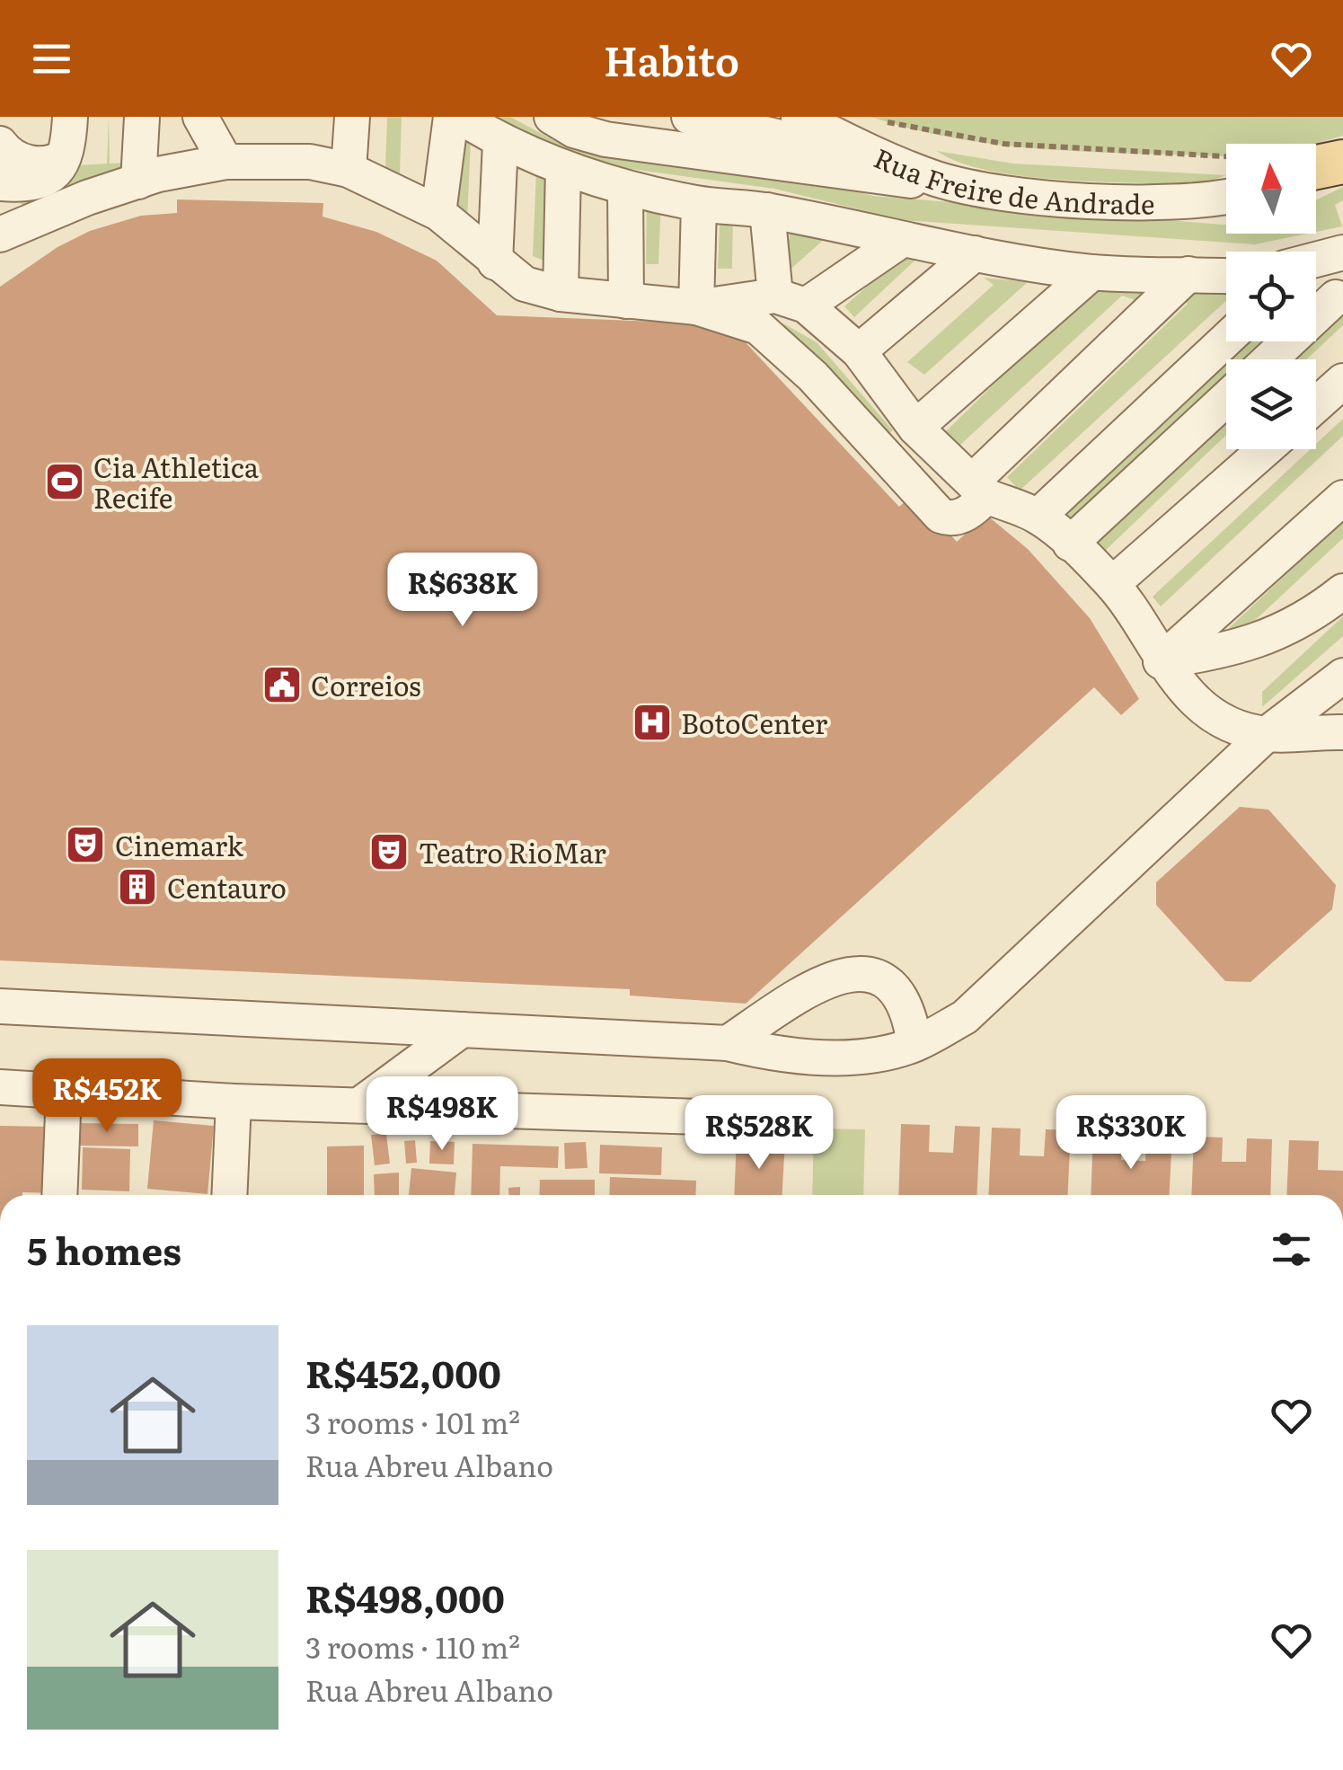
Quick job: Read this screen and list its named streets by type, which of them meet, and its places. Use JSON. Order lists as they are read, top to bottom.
{
  "streets": {
    "street": ["Rua Freire de Andrade"]
  },
  "places": {
    "sports": ["Cia Athletica Recife"],
    "public building": ["Correios"],
    "hospital": ["BotoCenter"],
    "theatre": ["Cinemark", "Teatro RioMar"],
    "building": ["Centauro"]
  },
  "north": "top",
  "page": {
    "header": "Habito",
    "price": [
      "R$638K",
      "R$452K",
      "R$498K",
      "R$528K",
      "R$330K"
    ],
    "heading": "5 homes",
    "list": [
      {
        "name": "R$452,000",
        "note": "3 rooms · 101 m² · Rua Abreu Albano"
      },
      {
        "name": "R$498,000",
        "note": "3 rooms · 110 m² · Rua Abreu Albano"
      }
    ]
  }
}
